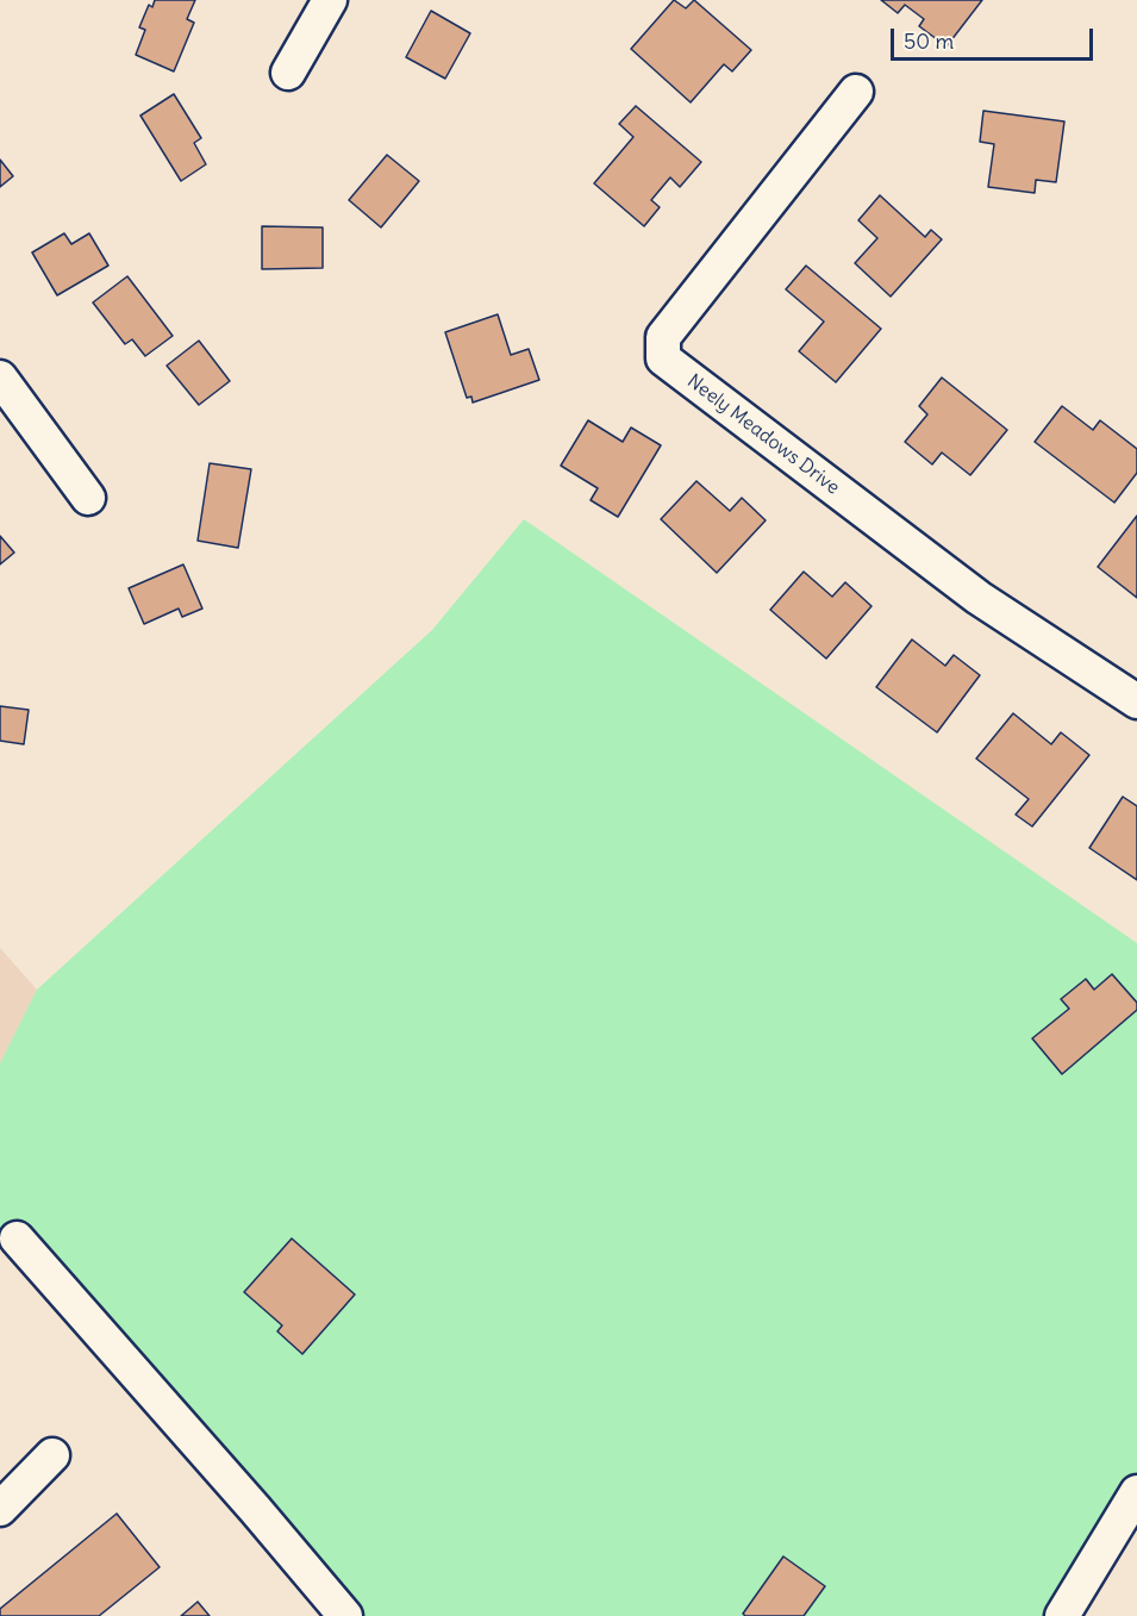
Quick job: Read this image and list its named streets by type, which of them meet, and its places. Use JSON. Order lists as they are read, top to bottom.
{
  "streets": {
    "street": ["Neely Meadows Drive"]
  },
  "scale_bar": "50 m"
}
